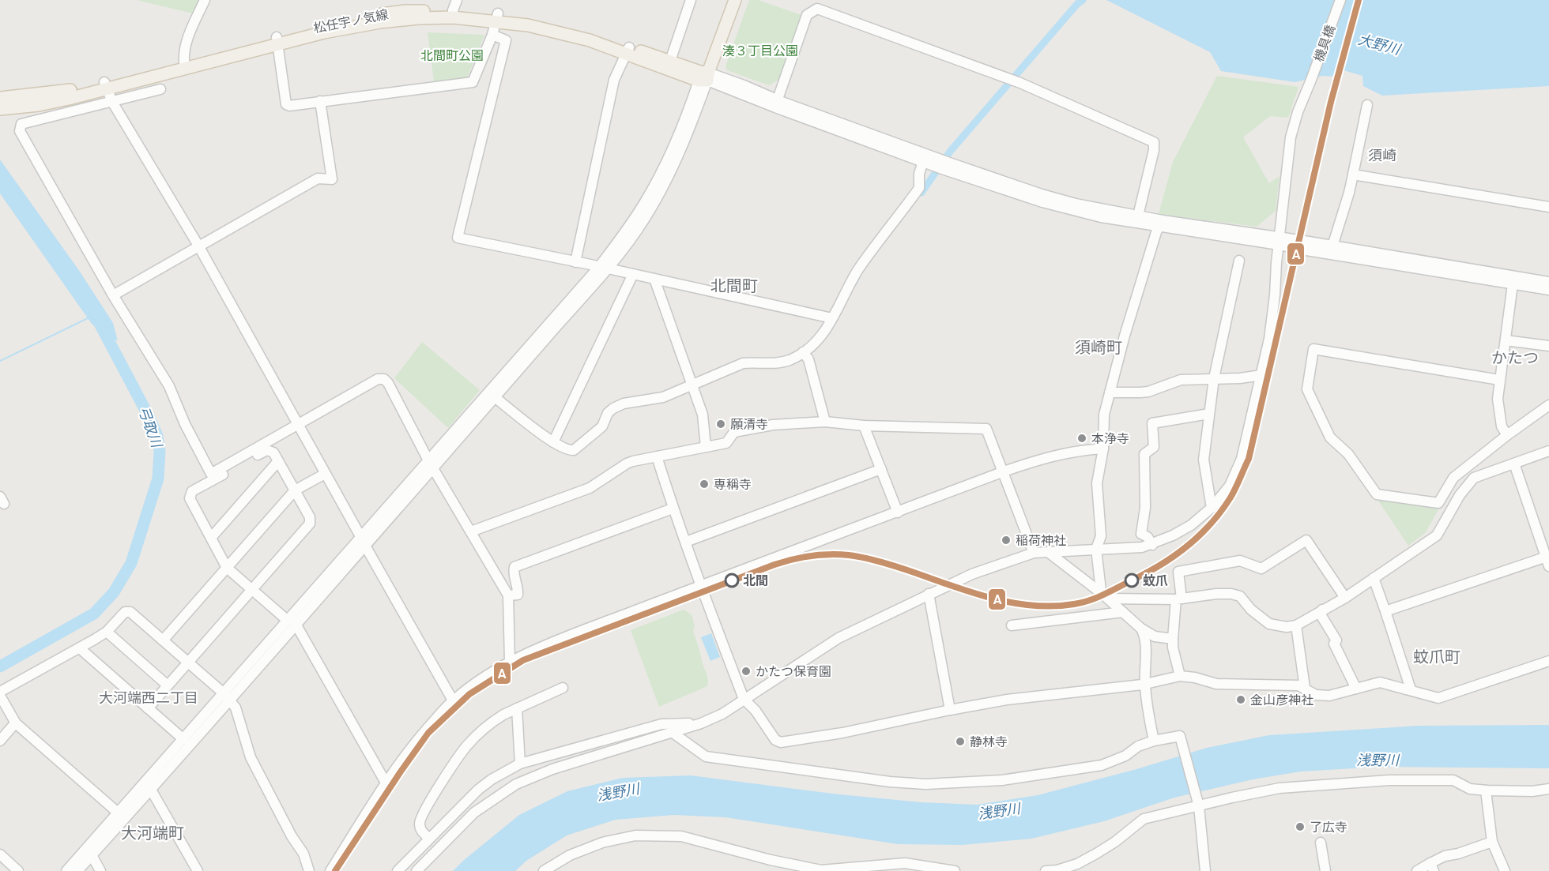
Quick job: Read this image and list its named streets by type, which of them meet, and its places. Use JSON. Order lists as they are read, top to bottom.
{
  "streets": {
    "main road": ["松任宇ノ気線"],
    "street": ["機具橋"]
  },
  "districts": [
    "須崎",
    "北間町",
    "須崎町",
    "かたつ",
    "蚊爪町",
    "大河端西二丁目",
    "大河端町"
  ],
  "water": ["大野川", "弓取川", "浅野川"],
  "parks": ["湊３丁目公園", "北間町公園"],
  "places": [
    "願清寺",
    "本浄寺",
    "専稱寺",
    "稲荷神社",
    "北間",
    "蚊爪",
    "かたつ保育園",
    "金山彦神社",
    "静林寺",
    "了広寺"
  ],
  "lines": ["transit line A"]
}
